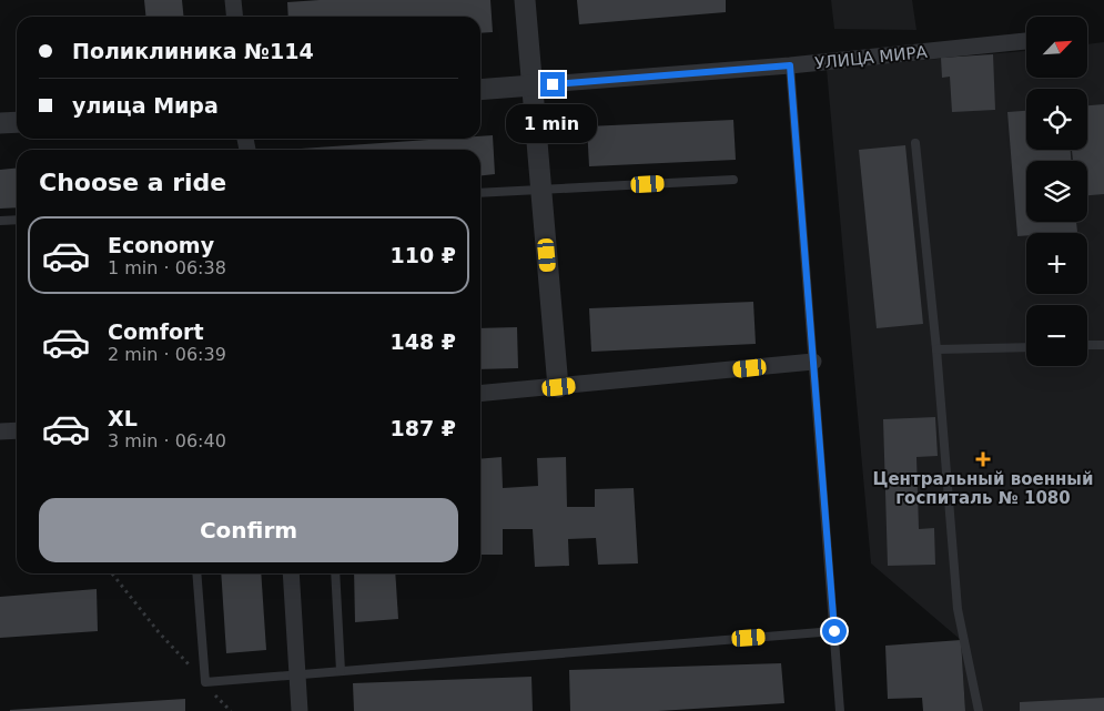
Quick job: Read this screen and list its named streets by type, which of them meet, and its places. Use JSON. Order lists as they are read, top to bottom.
{
  "streets": {
    "street": ["УЛИЦА МИРА"]
  },
  "places": {
    "health": ["Центральный военный госпиталь № 1080"]
  },
  "north": "top right",
  "page": {
    "map_buttons": ["+", "−"],
    "banner": ["Поликлиника №114", "улица Мира"],
    "bubble": "1 min",
    "heading": "Choose a ride",
    "list": [
      {
        "name": "Economy",
        "note": "1 min · 06:38",
        "value": "110 ₽"
      },
      {
        "name": "Comfort",
        "note": "2 min · 06:39",
        "value": "148 ₽"
      },
      {
        "name": "XL",
        "note": "3 min · 06:40",
        "value": "187 ₽"
      }
    ],
    "buttons": "Confirm"
  }
}
